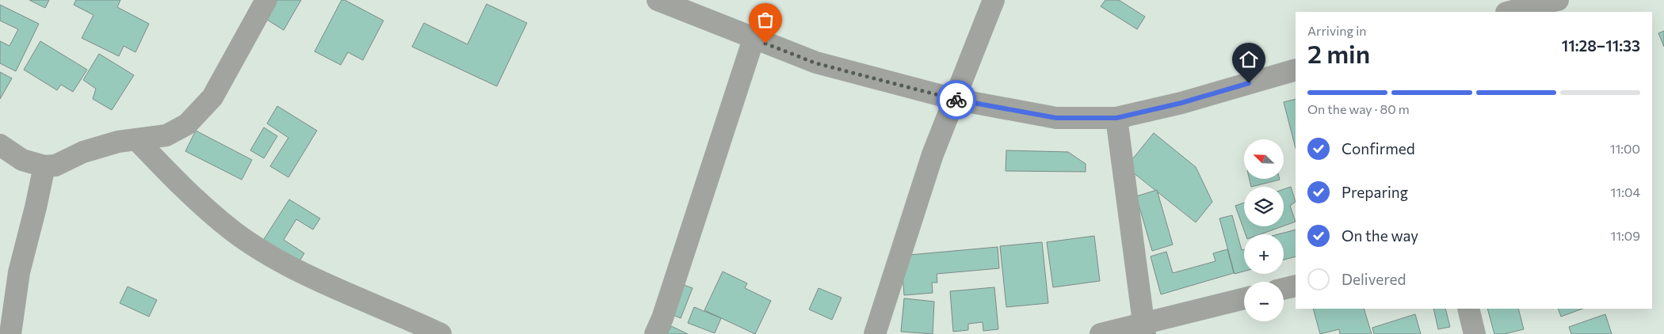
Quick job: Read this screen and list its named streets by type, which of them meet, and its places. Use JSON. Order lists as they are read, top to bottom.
{
  "north": "top left",
  "page": {
    "heading": ["2 min", "Arriving in", "11:28–11:33"],
    "bar": "On the way · 80 m",
    "list": [
      ["Confirmed", "11:00"],
      ["Preparing", "11:04"],
      ["On the way", "11:09"],
      "Delivered"
    ],
    "map_buttons": ["+", "−"]
  }
}
